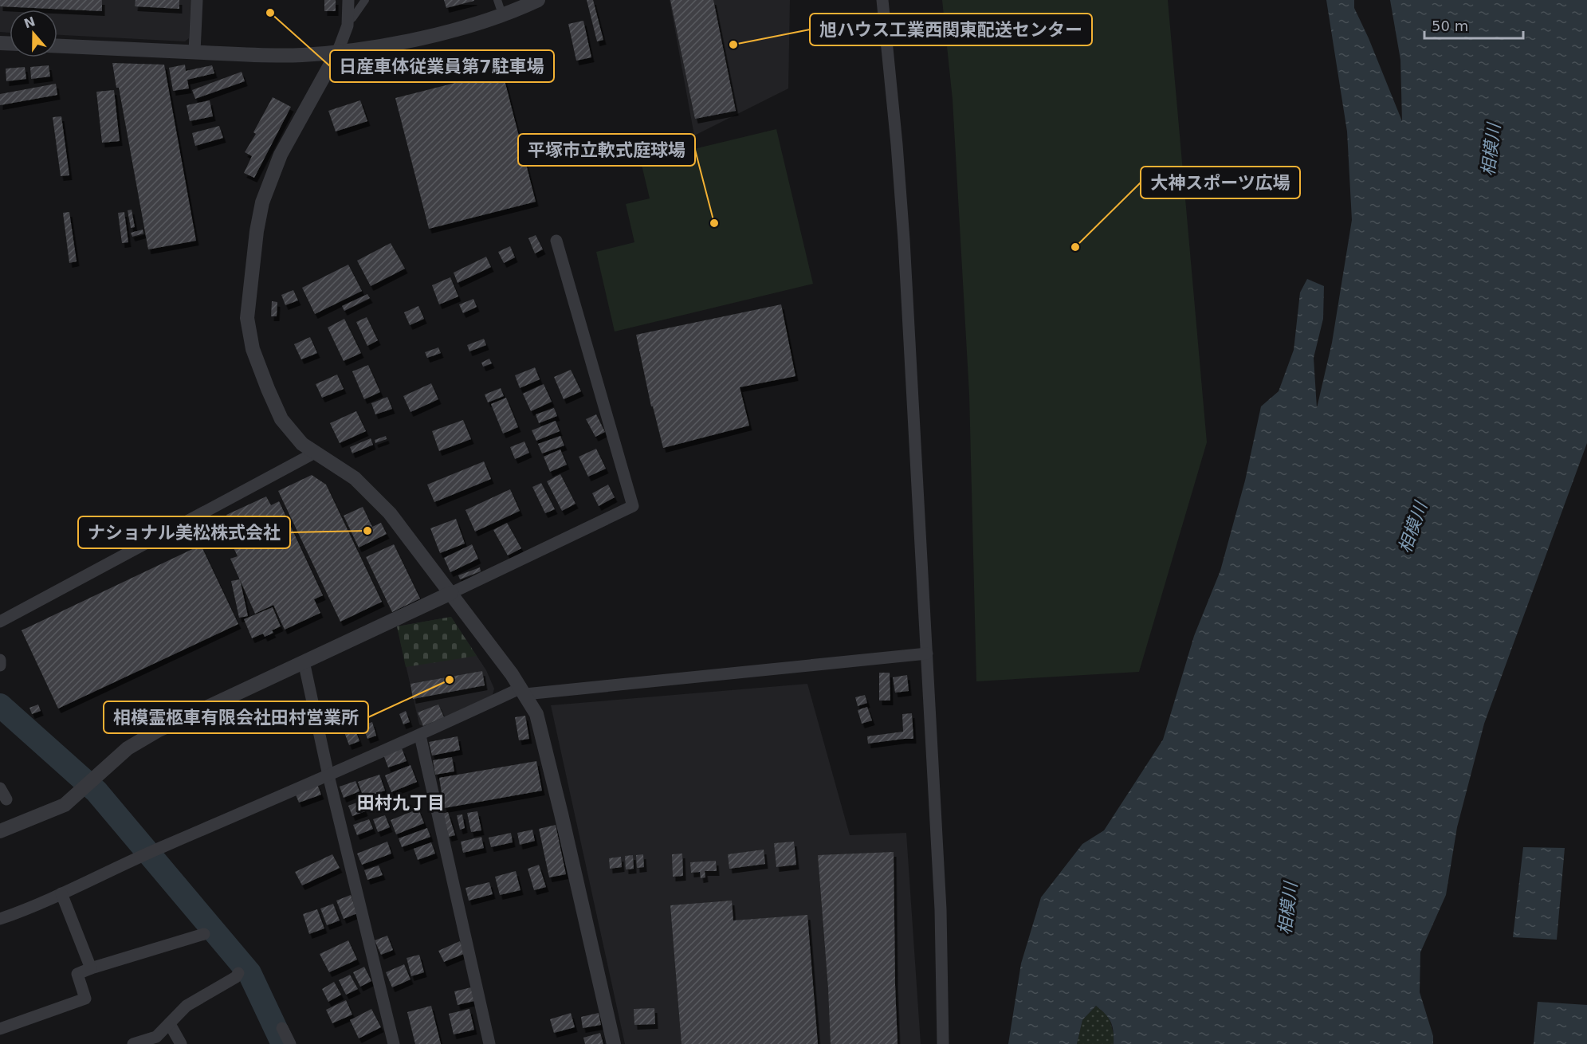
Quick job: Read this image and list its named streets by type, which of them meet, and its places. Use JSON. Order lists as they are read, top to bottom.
{
  "districts": ["田村九丁目"],
  "water": ["相模川"],
  "places": [
    "日産車体従業員第7駐車場",
    "旭ハウス工業西関東配送センター",
    "平塚市立軟式庭球場",
    "大神スポーツ広場",
    "ナショナル美松株式会社",
    "相模霊柩車有限会社田村営業所"
  ],
  "scale_bar": "50 m",
  "north": "top"
}
